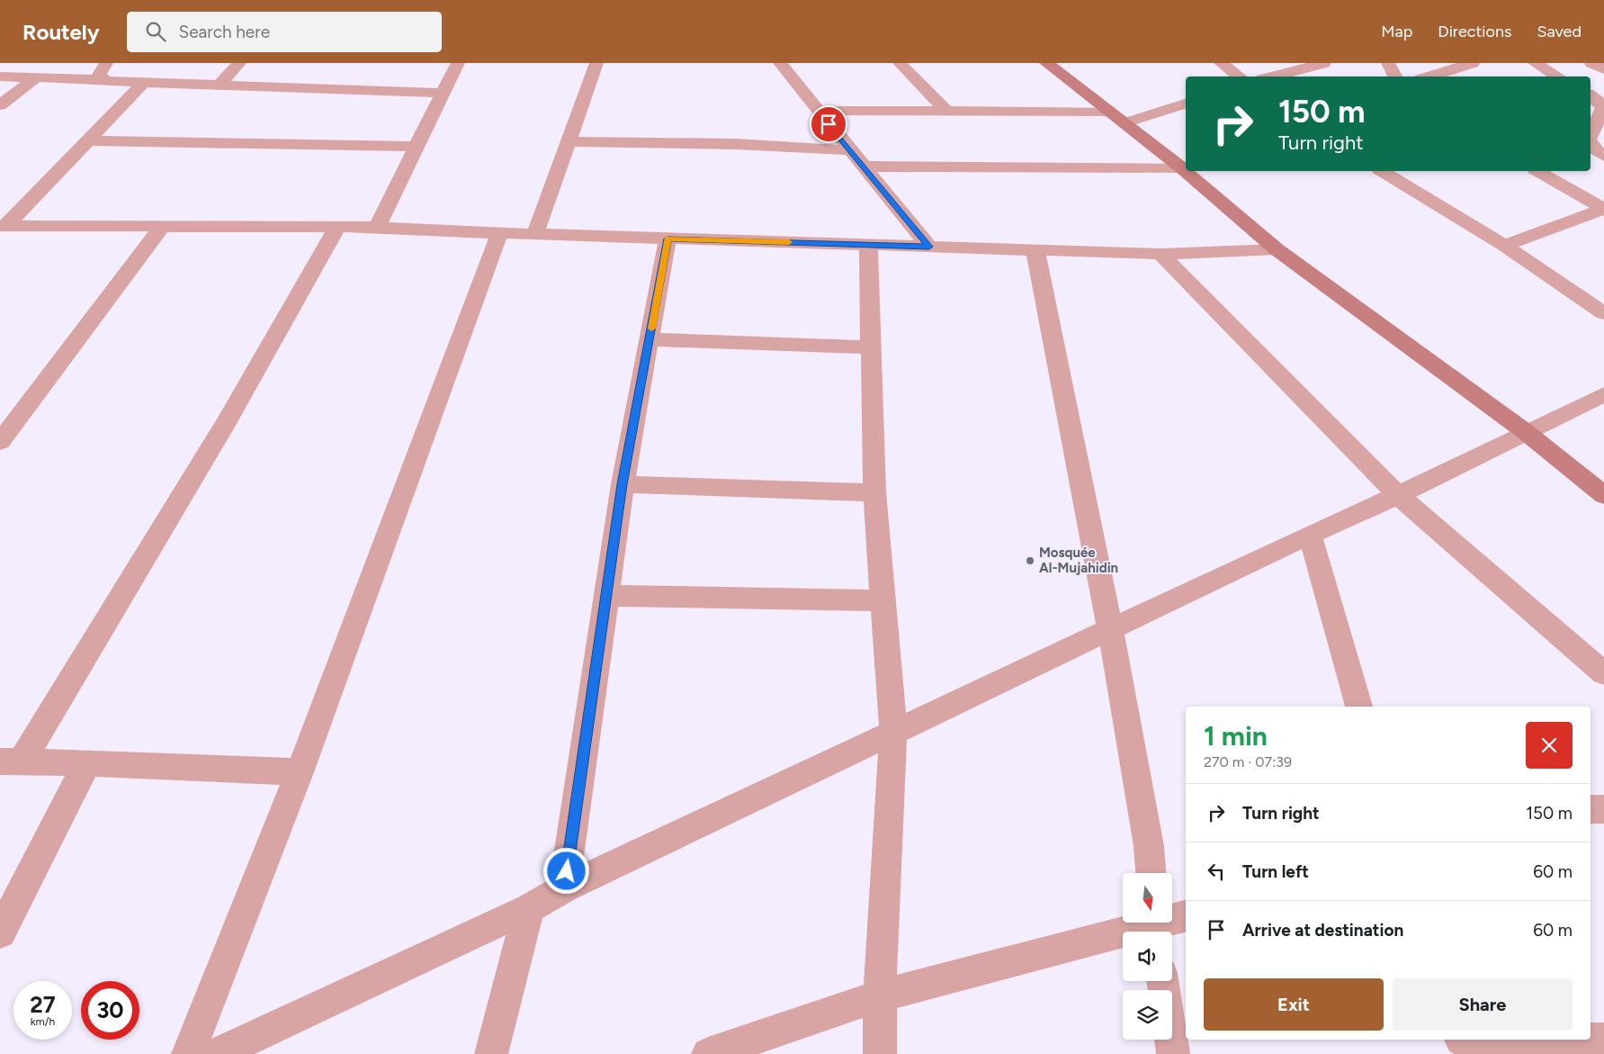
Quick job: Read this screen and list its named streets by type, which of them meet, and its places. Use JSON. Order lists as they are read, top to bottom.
{
  "places": ["Mosquée Al-Mujahidin"],
  "north": "bottom",
  "page": {
    "header": "Routely",
    "search": "Search here",
    "nav": ["Map", "Directions", "Saved"],
    "turn": ["150 m", "Turn right"],
    "heading": ["1 min", "270 m · 07:39"],
    "list": [
      {
        "name": "Turn right",
        "value": "150 m"
      },
      {
        "name": "Turn left",
        "value": "60 m"
      },
      {
        "name": "Arrive at destination",
        "value": "60 m"
      }
    ],
    "buttons": ["Exit", "Share"],
    "speed": "27 km/h",
    "limit": "30"
  }
}
